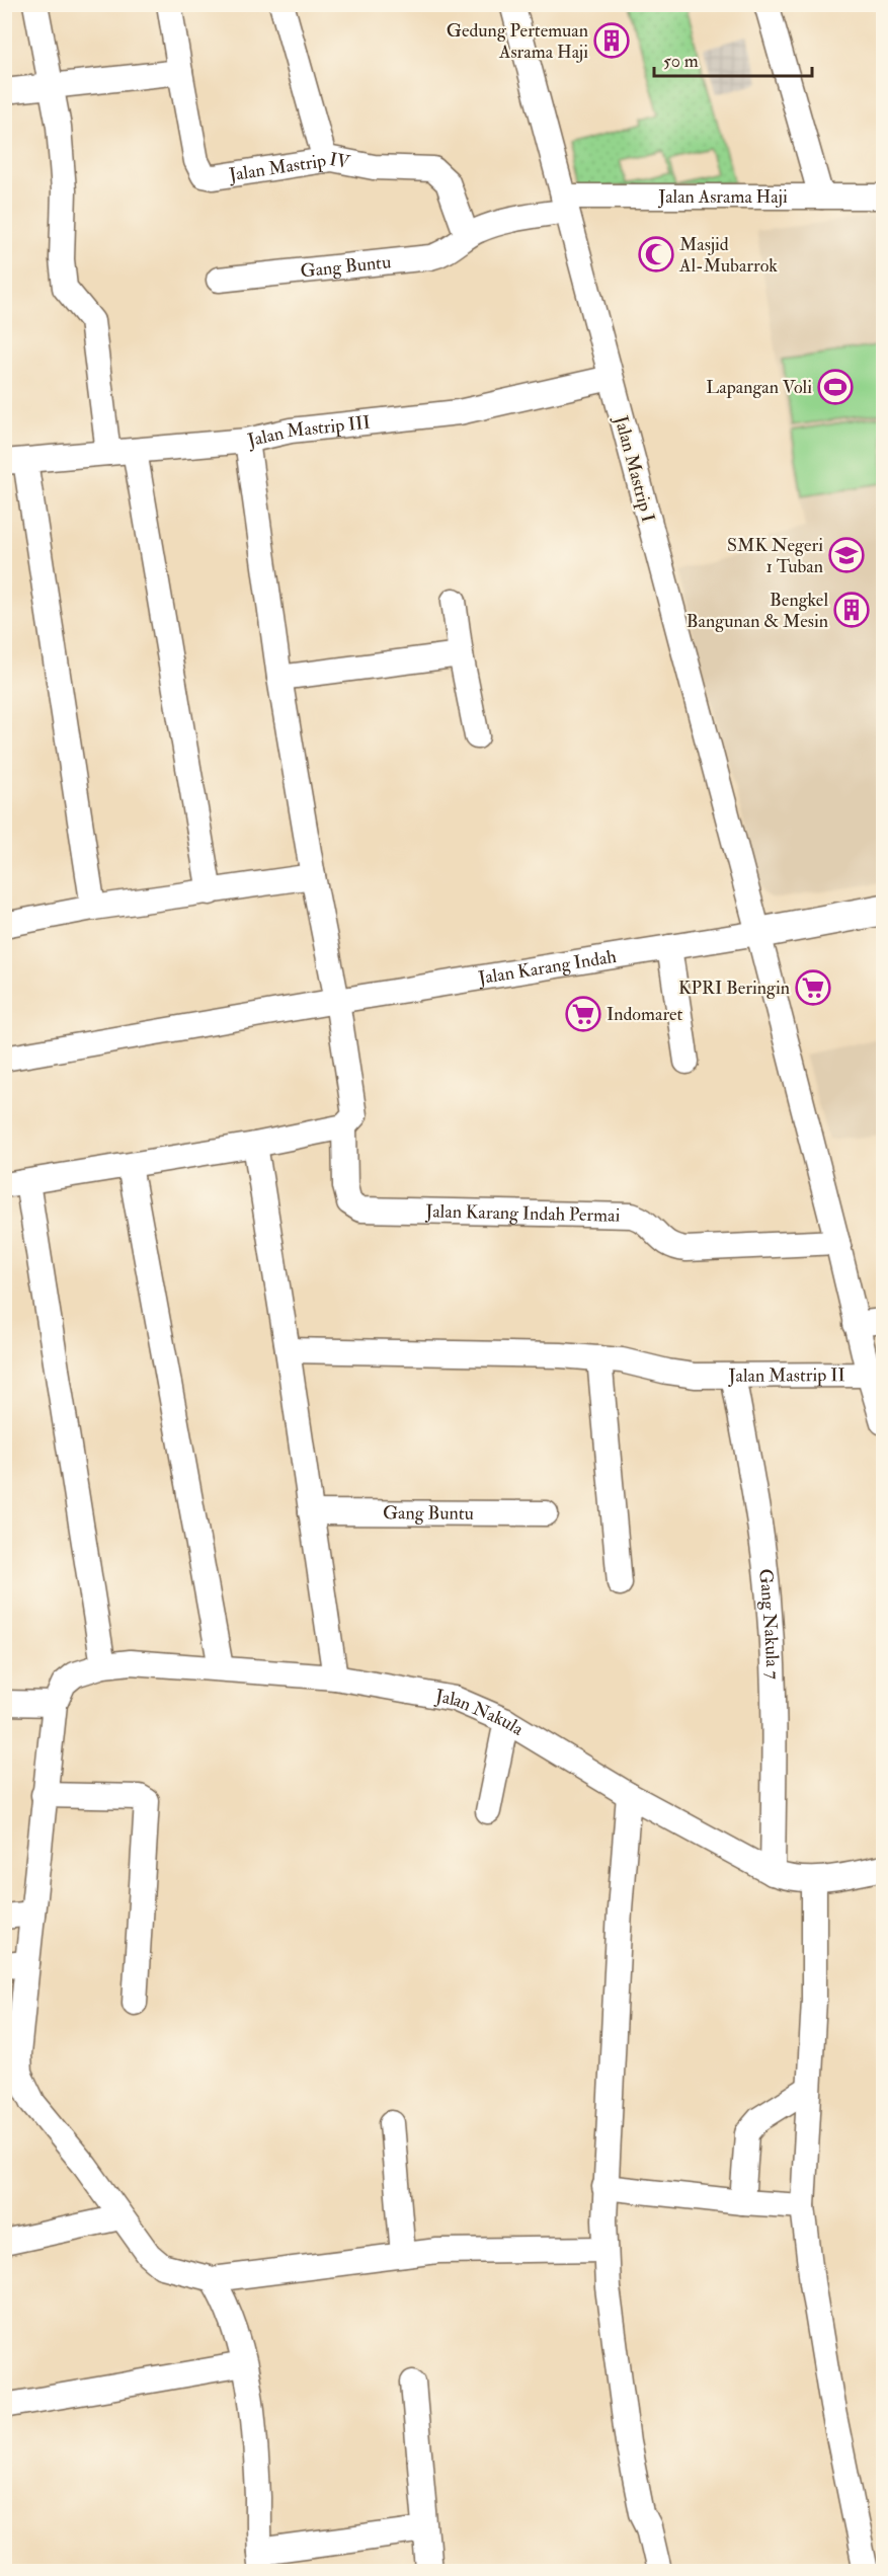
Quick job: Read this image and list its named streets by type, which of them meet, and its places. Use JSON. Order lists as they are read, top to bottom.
{
  "streets": {
    "street": [
      "Jalan Mastrip IV",
      "Jalan Asrama Haji",
      "Gang Buntu",
      "Jalan Mastrip III",
      "Jalan Mastrip I",
      "Jalan Karang Indah",
      "Jalan Karang Indah Permai",
      "Jalan Mastrip II",
      "Gang Nakula 7",
      "Jalan Nakula"
    ]
  },
  "crossings": [
    ["Jalan Mastrip IV", "Gang Buntu"],
    ["Jalan Asrama Haji", "Jalan Mastrip I"],
    ["Jalan Mastrip III", "Jalan Mastrip I"],
    ["Jalan Mastrip I", "Jalan Karang Indah"],
    ["Jalan Mastrip I", "Jalan Mastrip II"],
    ["Jalan Karang Indah", "Jalan Mastrip II"],
    ["Jalan Karang Indah Permai", "Jalan Mastrip II"],
    ["Jalan Mastrip II", "Gang Nakula 7"],
    ["Gang Nakula 7", "Jalan Nakula"]
  ],
  "places": {
    "building": ["Gedung Pertemuan Asrama Haji", "Bengkel Bangunan & Mesin"],
    "mosque": ["Masjid Al-Mubarrok"],
    "sports": ["Lapangan Voli"],
    "school or university": ["SMK Negeri 1 Tuban"],
    "supermarket": ["KPRI Beringin", "Indomaret"]
  },
  "scale_bar": "50 m"
}
